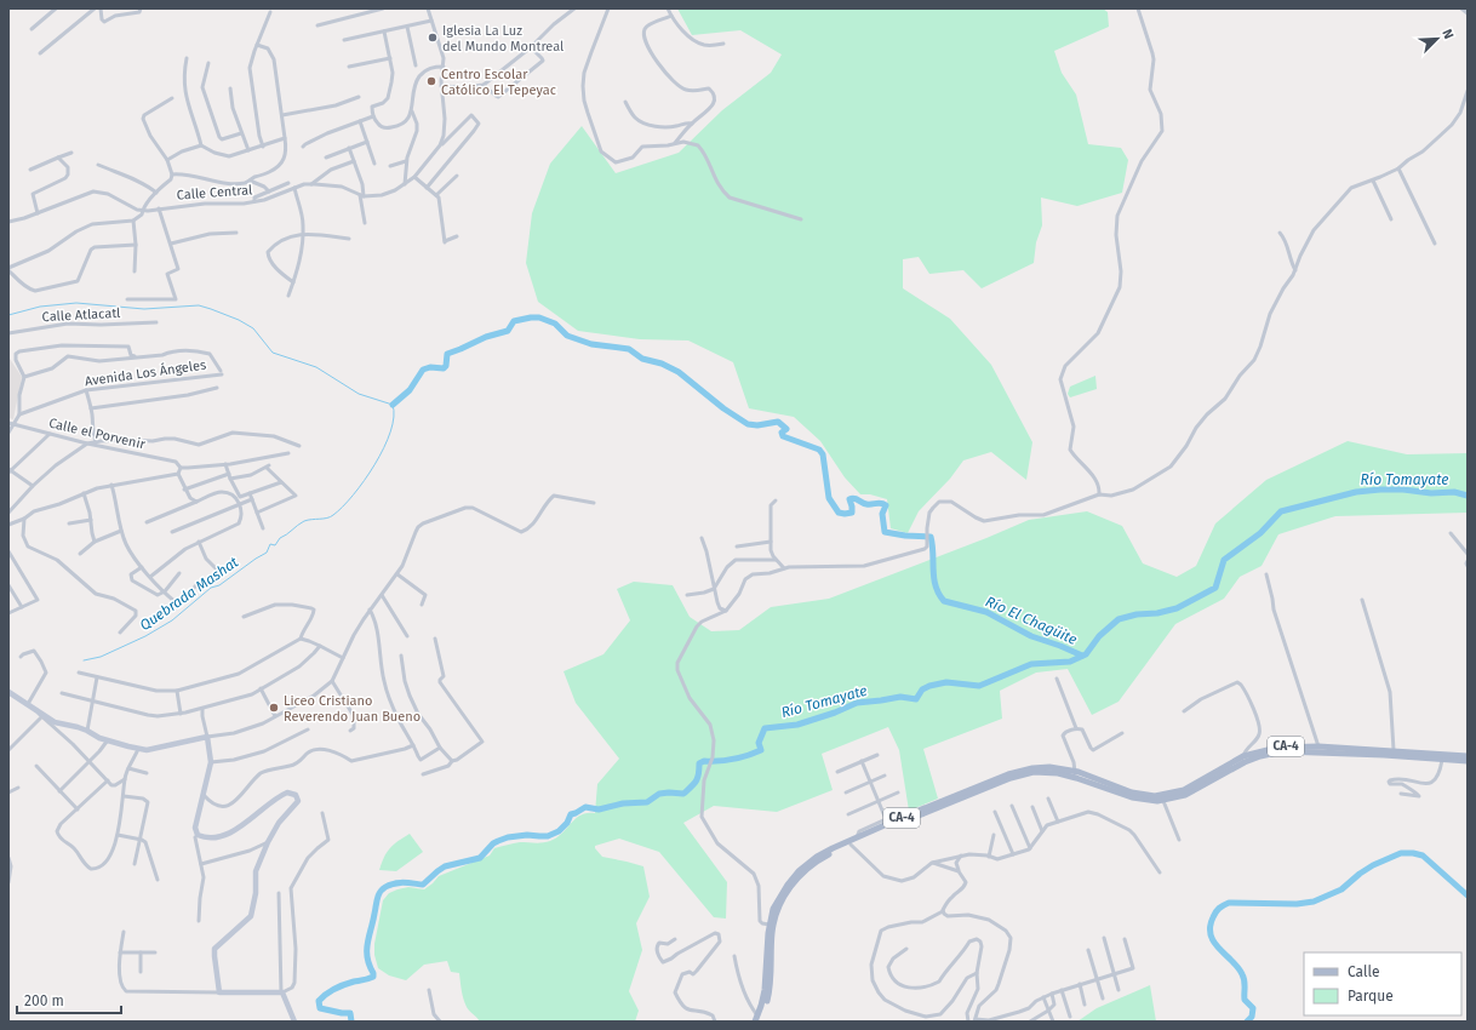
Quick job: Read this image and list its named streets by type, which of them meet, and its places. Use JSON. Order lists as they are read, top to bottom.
{
  "streets": {
    "main road": ["CA-4"],
    "street": [
      "Calle Central",
      "Calle Atlacatl",
      "Avenida Los Ángeles",
      "Calle el Porvenir"
    ]
  },
  "water": ["Río Tomayate", "Quebrada Mashat", "Río El Chagüite"],
  "places": ["Iglesia La Luz del Mundo Montreal", "Centro Escolar Católico El Tepeyac", "Liceo Cristiano Reverendo Juan Bueno"],
  "legend": ["Calle", "Parque"],
  "scale_bar": "200 m",
  "north": "top right"
}
